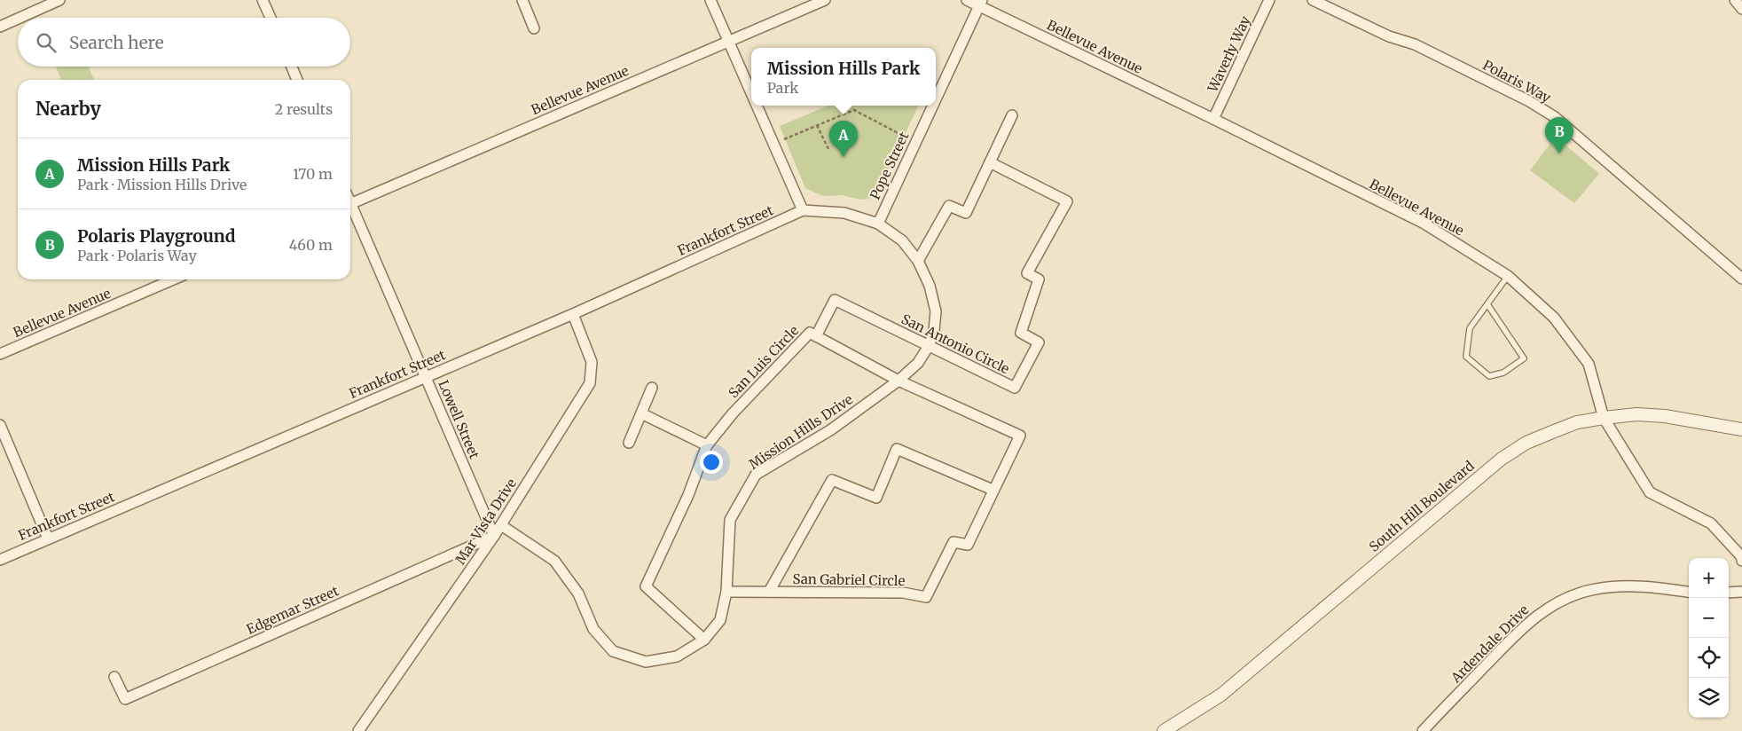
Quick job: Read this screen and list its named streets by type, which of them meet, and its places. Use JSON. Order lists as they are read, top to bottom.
{
  "streets": {
    "street": [
      "Bellevue Avenue",
      "Waverly Way",
      "Polaris Way",
      "Pope Street",
      "Frankfort Street",
      "San Antonio Circle",
      "San Luis Circle",
      "Lowell Street",
      "Mission Hills Drive",
      "South Hill Boulevard",
      "Mar Vista Drive",
      "San Gabriel Circle",
      "Edgemar Street",
      "Ardendale Drive"
    ]
  },
  "crossings": [
    ["Bellevue Avenue", "Waverly Way"],
    ["Bellevue Avenue", "Pope Street"],
    ["Bellevue Avenue", "South Hill Boulevard"],
    ["Pope Street", "Mission Hills Drive"],
    ["Frankfort Street", "Lowell Street"],
    ["Frankfort Street", "Mission Hills Drive"],
    ["Frankfort Street", "Mar Vista Drive"],
    ["San Antonio Circle", "San Luis Circle"],
    ["San Antonio Circle", "Mission Hills Drive"],
    ["San Luis Circle", "Mission Hills Drive"],
    ["San Luis Circle", "San Gabriel Circle"],
    ["Lowell Street", "Mar Vista Drive"],
    ["Lowell Street", "Edgemar Street"],
    ["Mission Hills Drive", "Mar Vista Drive"],
    ["Mission Hills Drive", "San Gabriel Circle"],
    ["Mar Vista Drive", "Edgemar Street"]
  ],
  "page": {
    "search": "Search here",
    "popup": ["Mission Hills Park", "Park"],
    "heading": ["Nearby", "2 results"],
    "pins": ["B", "A"],
    "list": [
      {
        "mark": "A",
        "name": "Mission Hills Park",
        "note": "Park · Mission Hills Drive",
        "value": "170 m"
      },
      {
        "mark": "B",
        "name": "Polaris Playground",
        "note": "Park · Polaris Way",
        "value": "460 m"
      }
    ],
    "map_buttons": ["+", "−"]
  }
}
